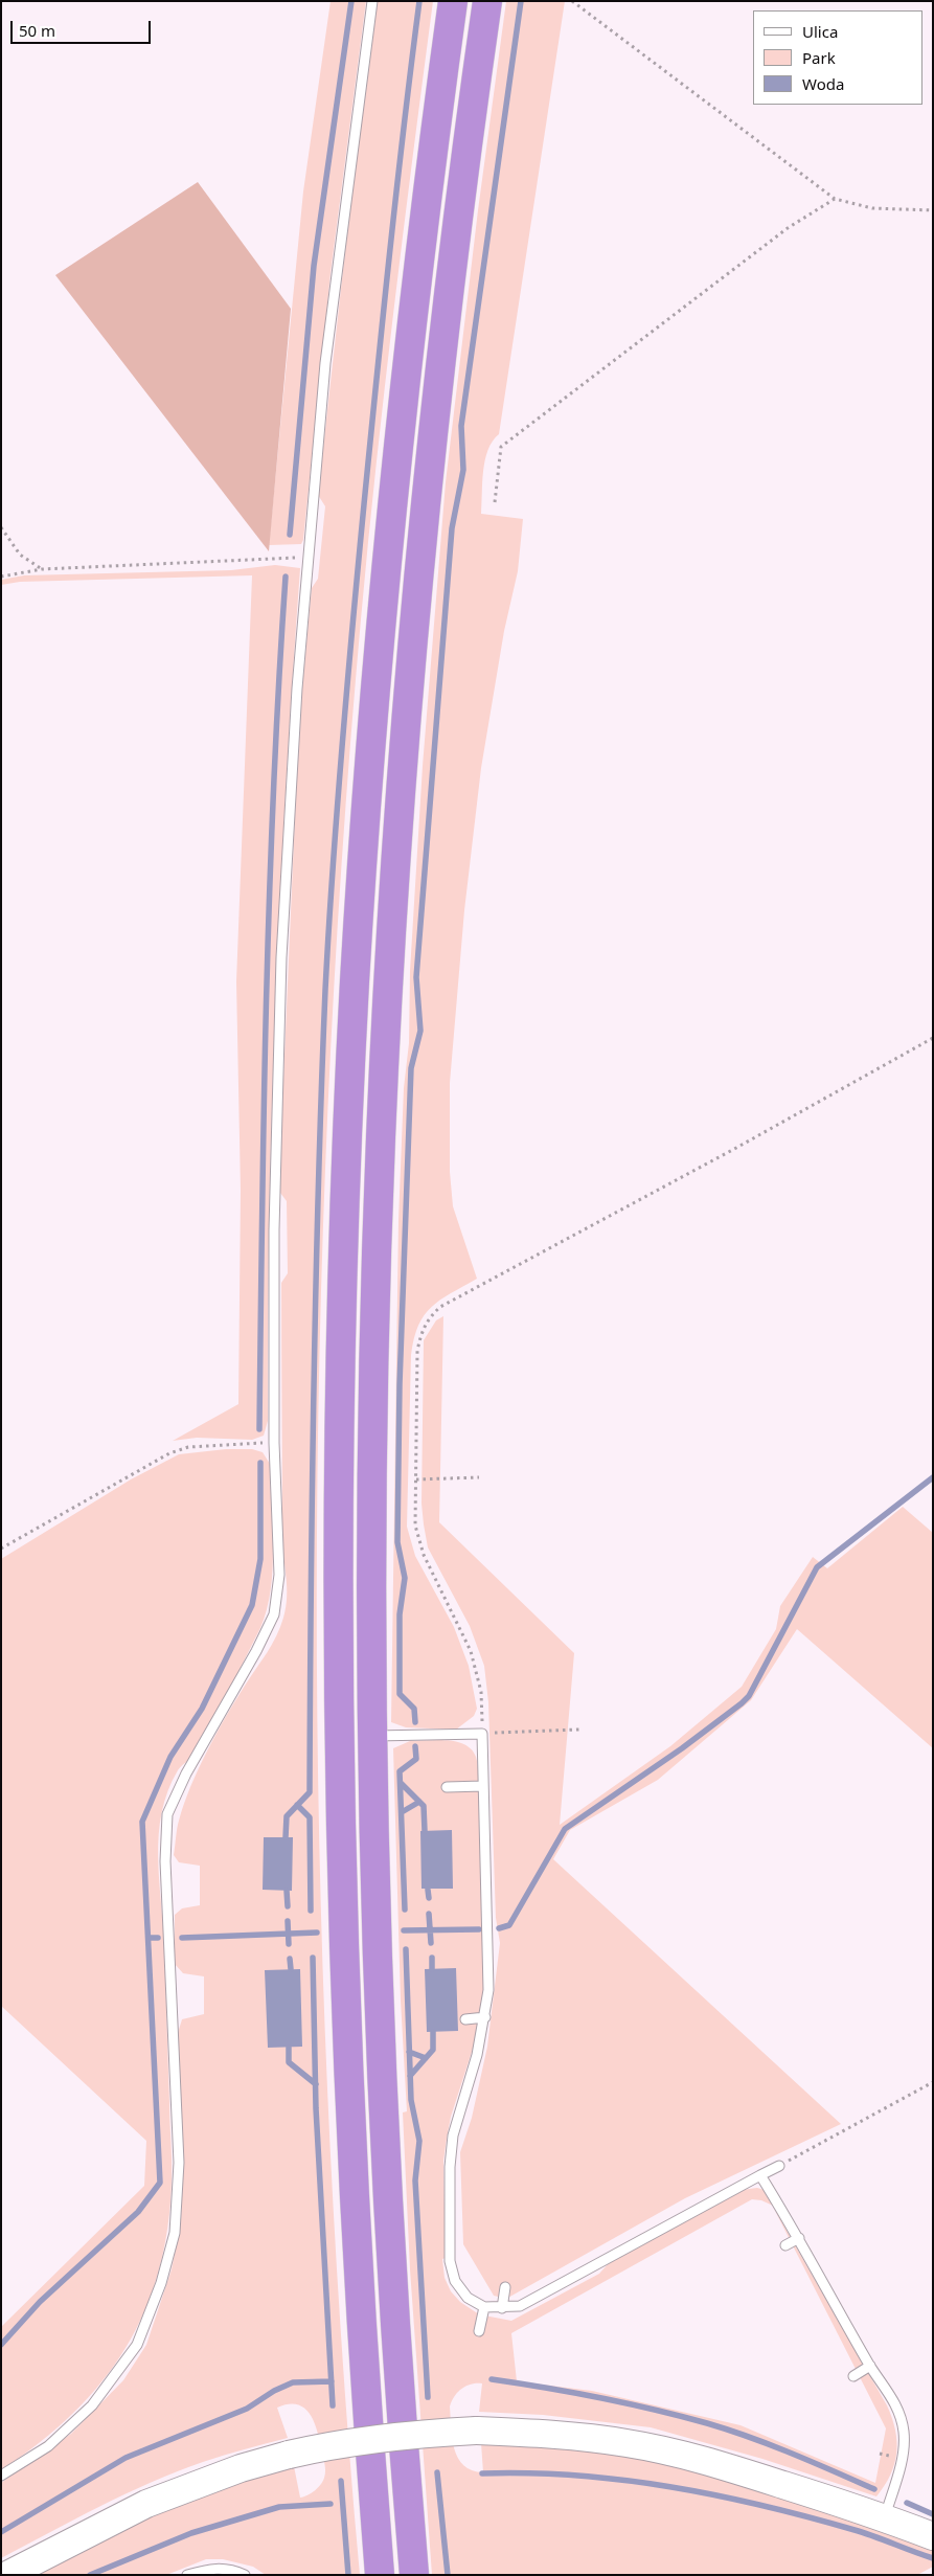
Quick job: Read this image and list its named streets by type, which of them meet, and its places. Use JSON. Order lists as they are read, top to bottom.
{
  "legend": ["Ulica", "Park", "Woda"],
  "scale_bar": "50 m"
}
